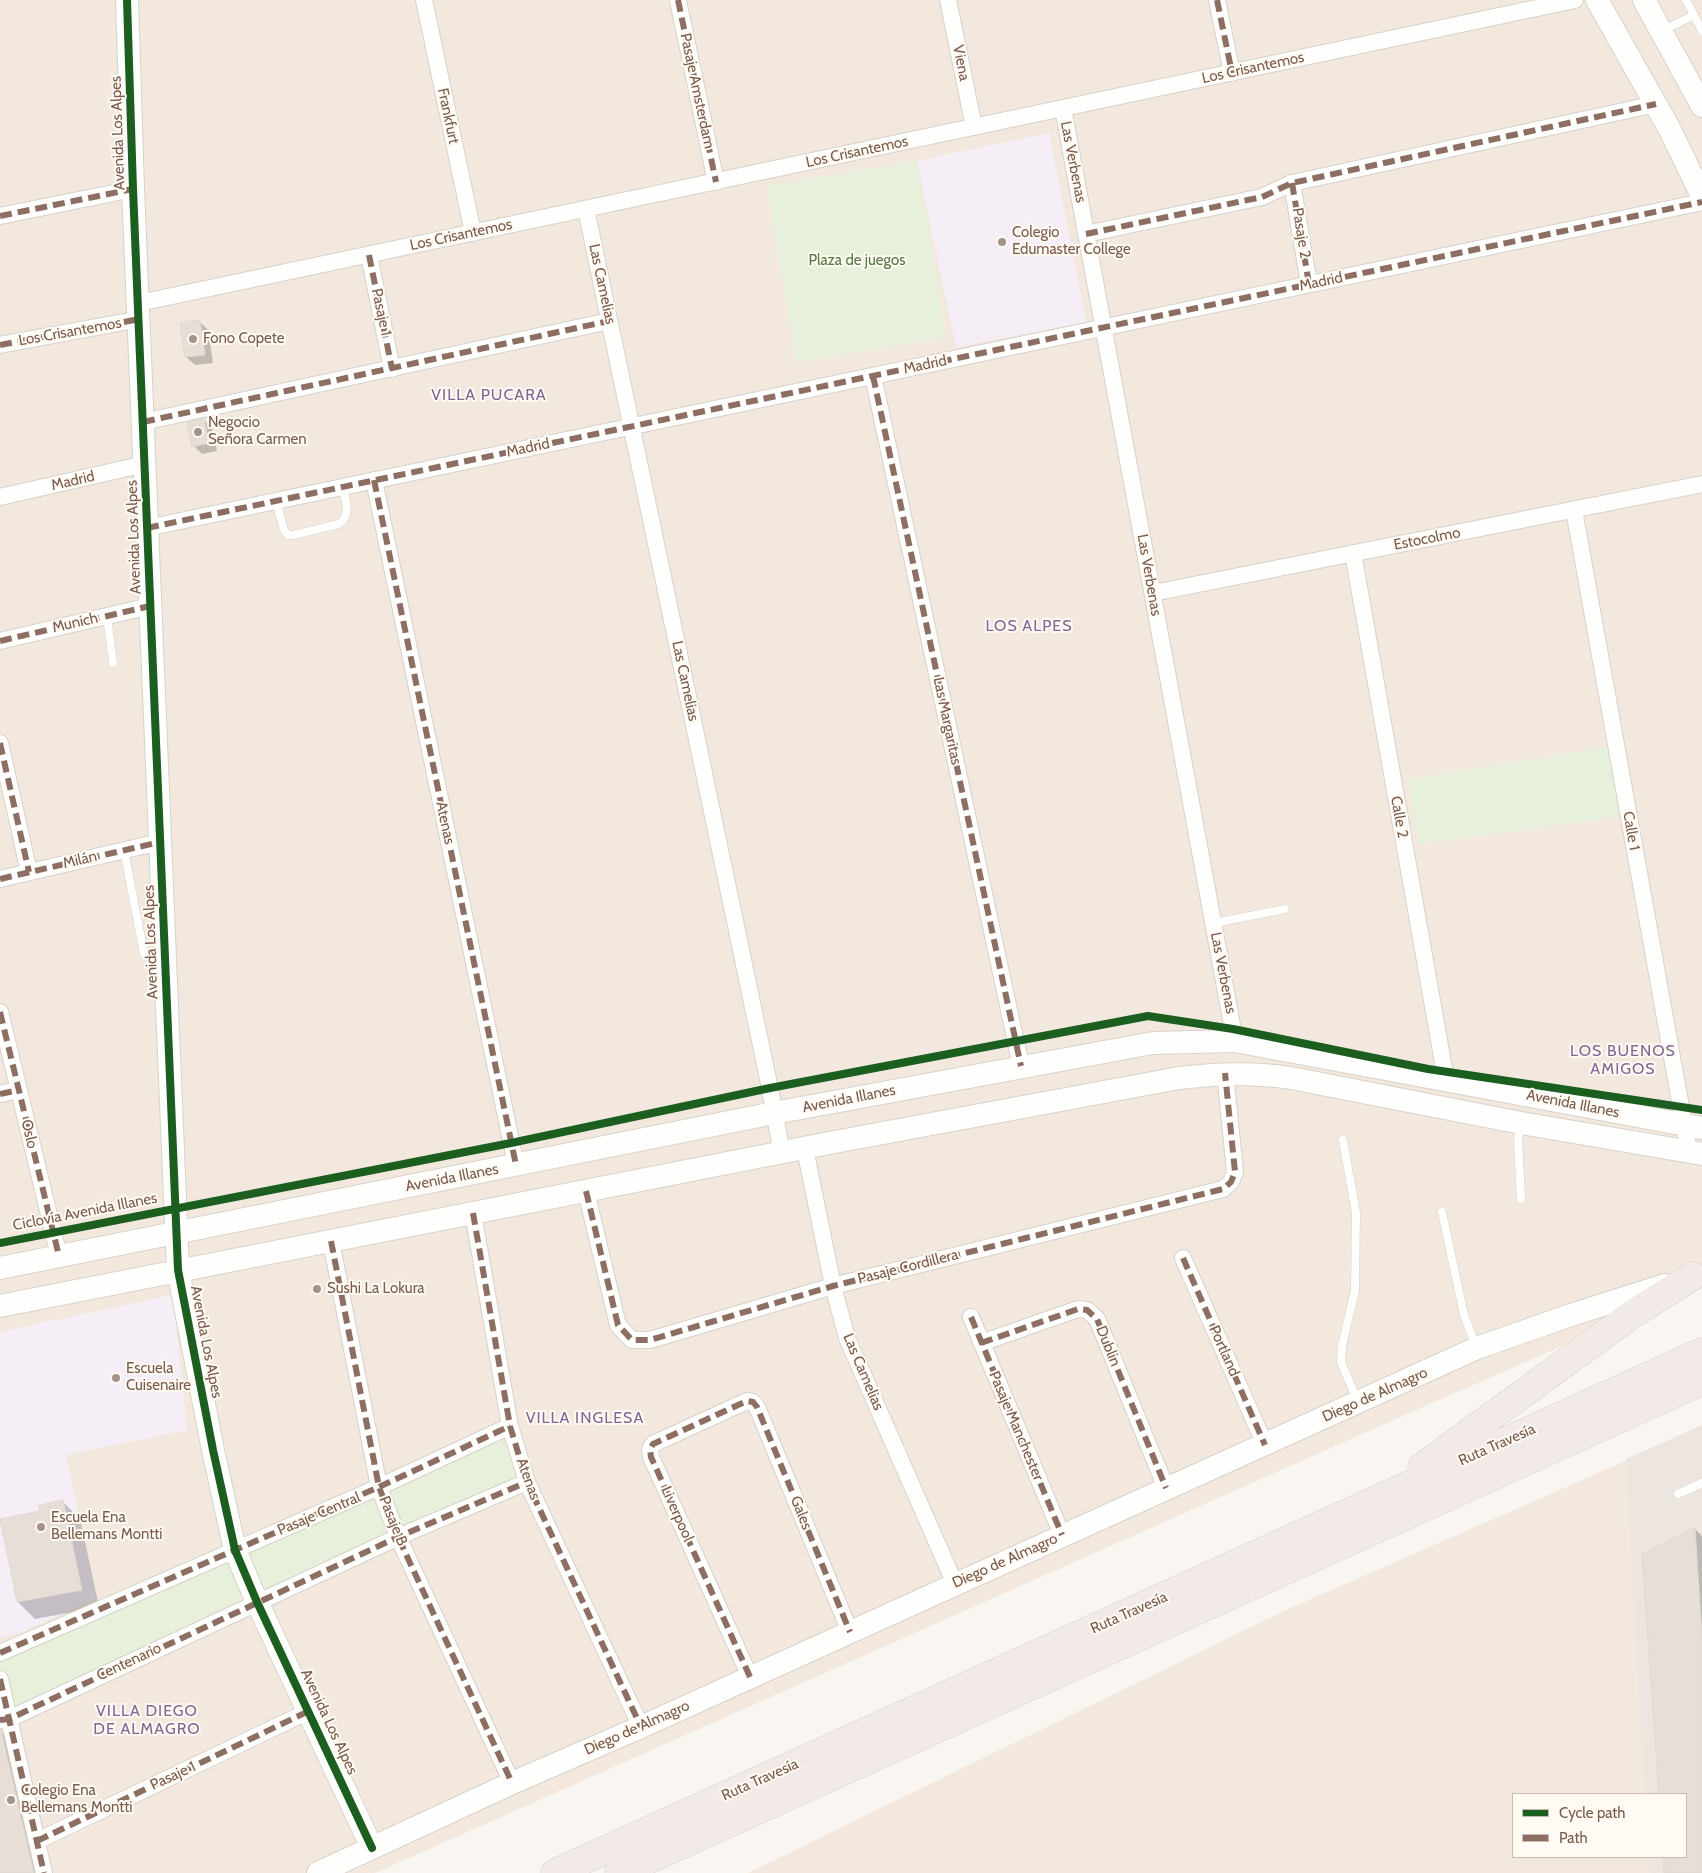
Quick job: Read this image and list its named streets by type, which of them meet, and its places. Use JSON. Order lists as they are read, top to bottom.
{
  "streets": {
    "highway": ["Ruta Travesía"],
    "main road": ["Avenida Los Alpes", "Avenida Illanes", "Diego de Almagro"],
    "street": [
      "Viena",
      "Los Crisantemos",
      "Pasaje Amsterdam",
      "Frankfurt",
      "Las Verbenas",
      "Pasaje 2",
      "Madrid",
      "Las Camelias",
      "Pasaje 1",
      "Estocolmo",
      "Munich",
      "Las Margaritas",
      "Calle 2",
      "Atenas",
      "Calle 1",
      "Milán",
      "Oslo",
      "Pasaje Cordillera",
      "Dublin",
      "Portland",
      "Pasaje Manchester",
      "Gales",
      "Pasaje Central",
      "Liverpool",
      "Pasaje B",
      "Centenario"
    ],
    "cycle path": ["Ciclovía Avenida Illanes"]
  },
  "crossings": [
    ["Viena", "Los Crisantemos"],
    ["Los Crisantemos", "Pasaje Amsterdam"],
    ["Los Crisantemos", "Frankfurt"],
    ["Los Crisantemos", "Avenida Los Alpes"],
    ["Los Crisantemos", "Las Verbenas"],
    ["Los Crisantemos", "Las Camelias"],
    ["Los Crisantemos", "Pasaje 1"],
    ["Avenida Los Alpes", "Madrid"],
    ["Avenida Los Alpes", "Pasaje 1"],
    ["Avenida Los Alpes", "Munich"],
    ["Avenida Los Alpes", "Milán"],
    ["Avenida Los Alpes", "Avenida Illanes"],
    ["Avenida Los Alpes", "Diego de Almagro"],
    ["Avenida Los Alpes", "Pasaje Central"],
    ["Avenida Los Alpes", "Centenario"],
    ["Las Verbenas", "Madrid"],
    ["Las Verbenas", "Estocolmo"],
    ["Las Verbenas", "Avenida Illanes"],
    ["Pasaje 2", "Madrid"],
    ["Madrid", "Las Camelias"],
    ["Madrid", "Las Margaritas"],
    ["Madrid", "Atenas"],
    ["Las Camelias", "Avenida Illanes"],
    ["Las Camelias", "Pasaje Cordillera"],
    ["Las Camelias", "Diego de Almagro"],
    ["Estocolmo", "Calle 2"],
    ["Estocolmo", "Calle 1"],
    ["Las Margaritas", "Avenida Illanes"],
    ["Calle 2", "Avenida Illanes"],
    ["Atenas", "Avenida Illanes"],
    ["Atenas", "Diego de Almagro"],
    ["Atenas", "Pasaje Central"],
    ["Calle 1", "Avenida Illanes"],
    ["Avenida Illanes", "Oslo"],
    ["Avenida Illanes", "Pasaje Cordillera"],
    ["Avenida Illanes", "Pasaje B"],
    ["Dublin", "Diego de Almagro"],
    ["Dublin", "Pasaje Manchester"],
    ["Portland", "Diego de Almagro"],
    ["Diego de Almagro", "Pasaje Manchester"],
    ["Diego de Almagro", "Gales"],
    ["Diego de Almagro", "Liverpool"],
    ["Diego de Almagro", "Pasaje B"],
    ["Gales", "Liverpool"],
    ["Pasaje Central", "Pasaje B"]
  ],
  "districts": [
    "VILLA PUCARA",
    "LOS ALPES",
    "LOS BUENOS AMIGOS",
    "VILLA INGLESA",
    "VILLA DIEGO DE ALMAGRO"
  ],
  "parks": ["Plaza de juegos"],
  "places": [
    "Colegio Edumaster College",
    "Fono Copete",
    "Negocio Señora Carmen",
    "Sushi La Lokura",
    "Escuela Cuisenaire",
    "Escuela Ena Bellemans Montti",
    "Colegio Ena Bellemans Montti"
  ],
  "legend": ["Cycle path", "Path"]
}
